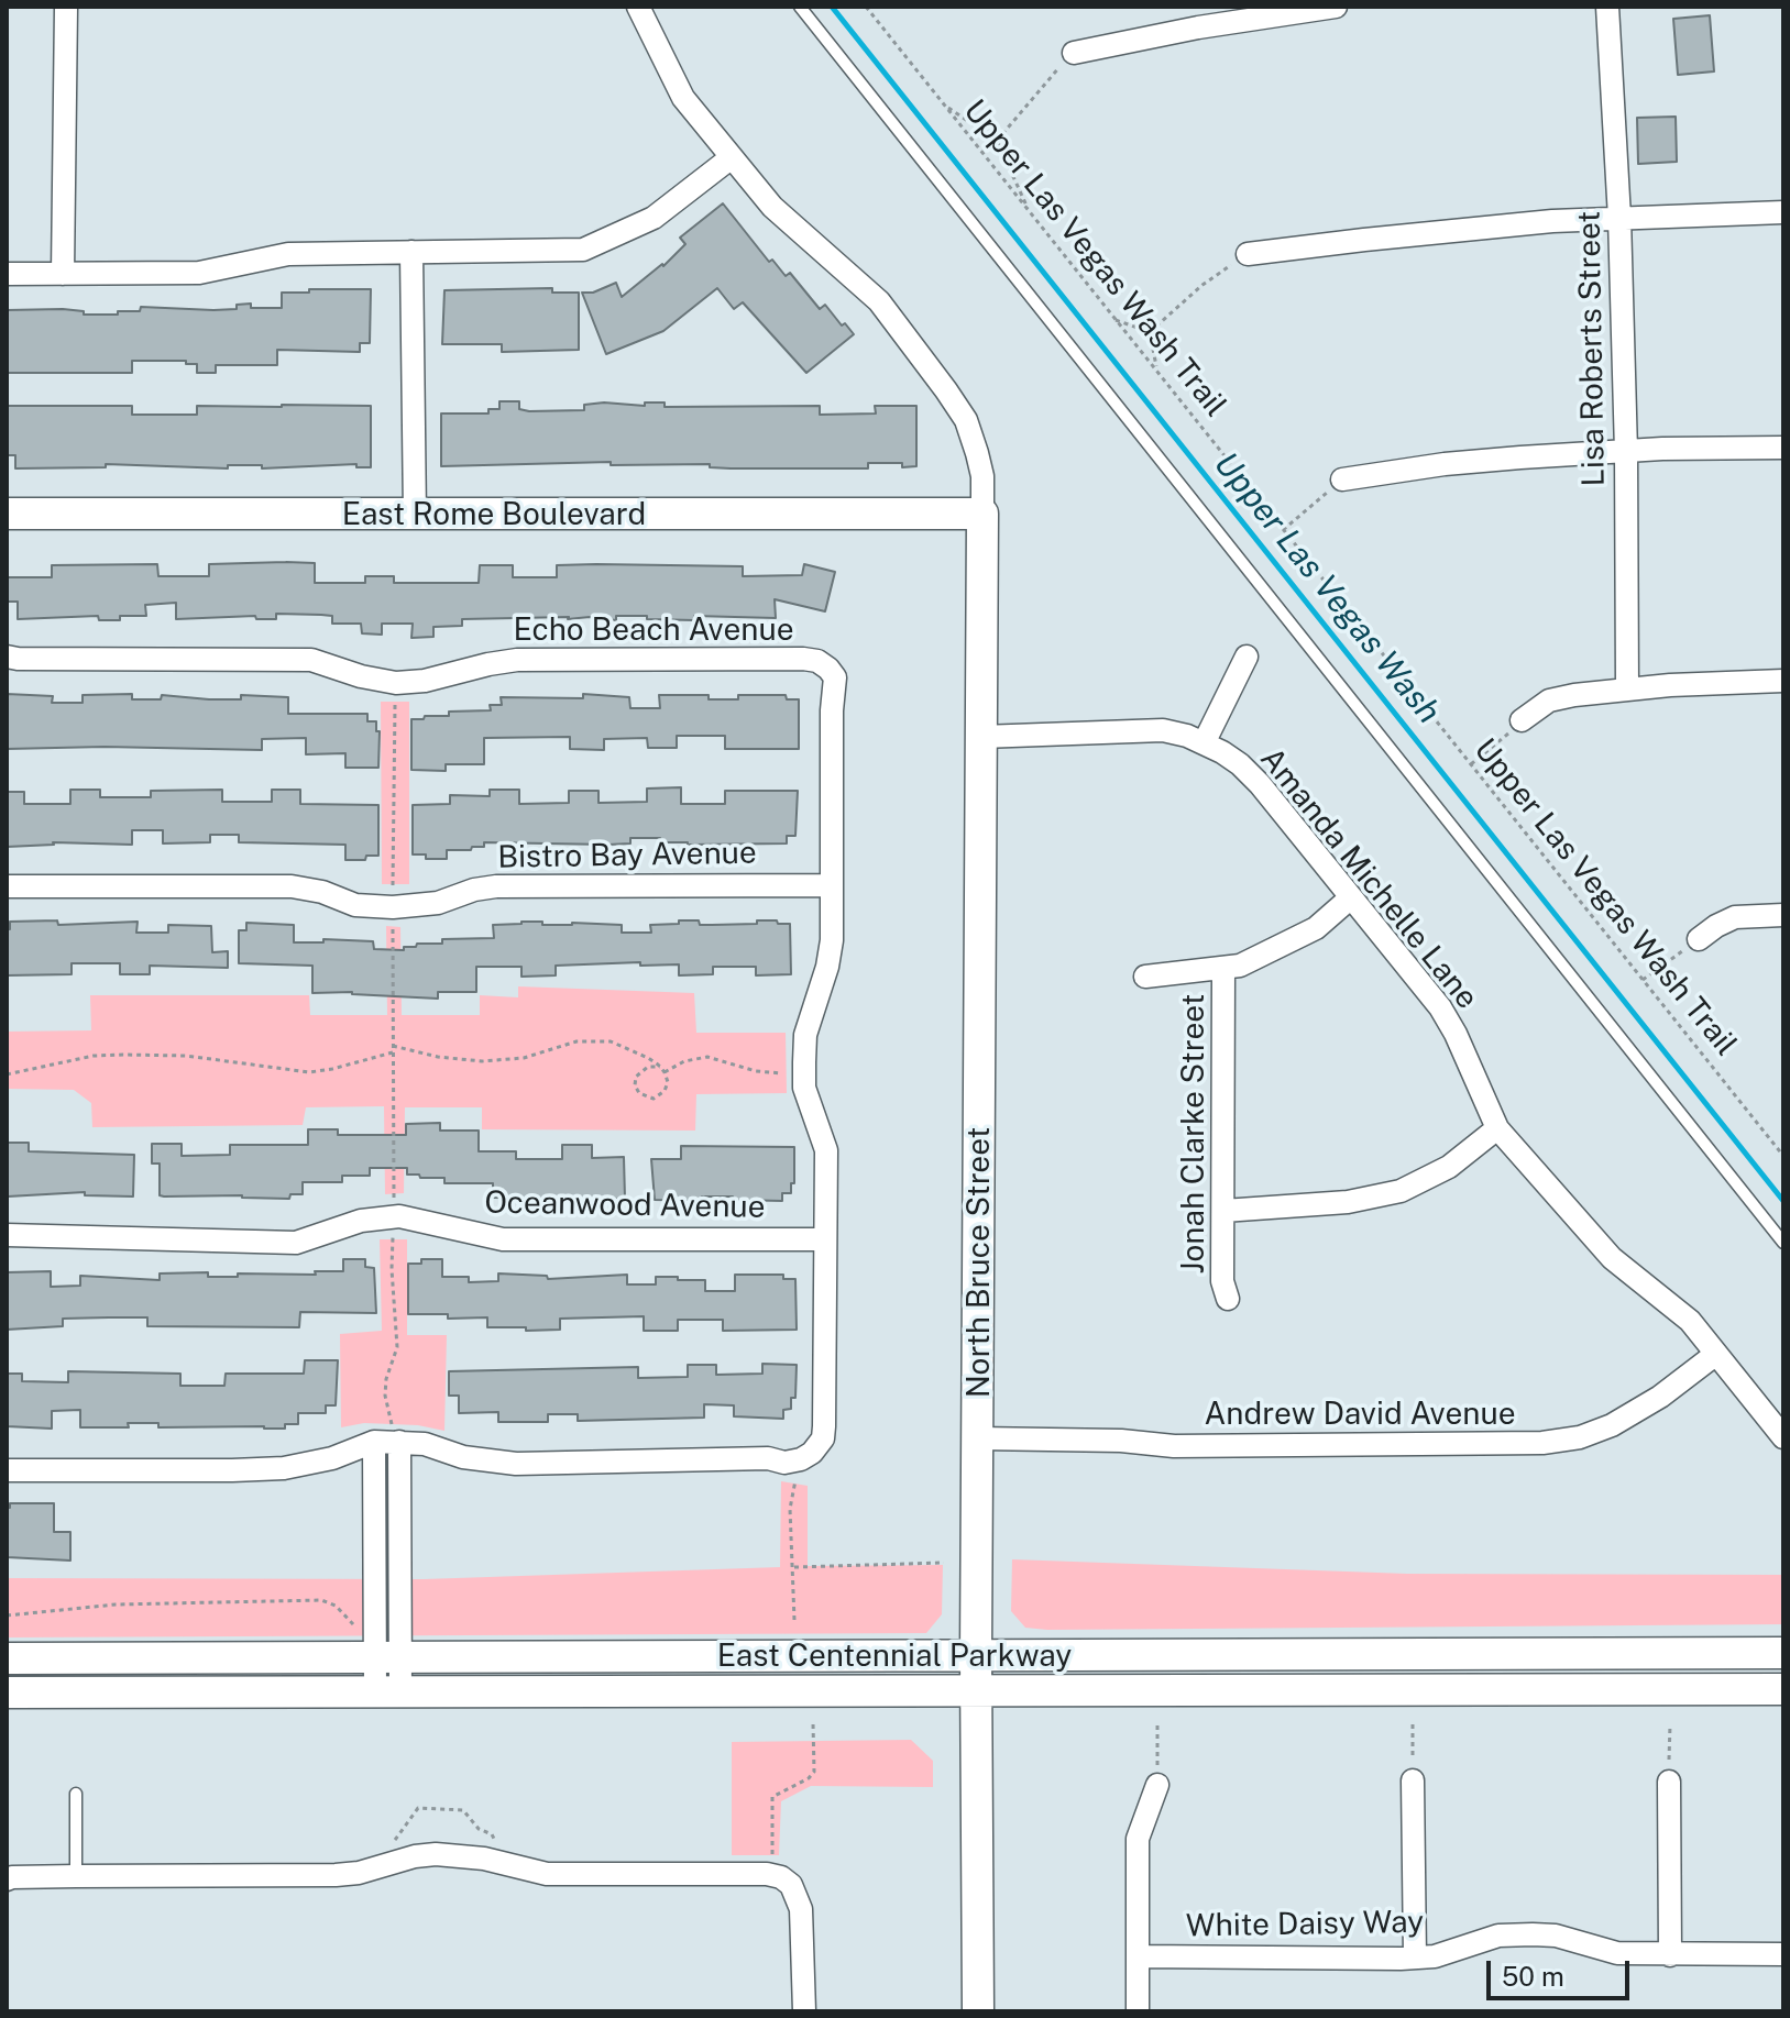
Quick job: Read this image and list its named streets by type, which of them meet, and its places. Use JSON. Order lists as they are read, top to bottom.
{
  "streets": {
    "main road": ["East Rome Boulevard", "North Bruce Street", "East Centennial Parkway"],
    "street": [
      "Lisa Roberts Street",
      "Echo Beach Avenue",
      "Bistro Bay Avenue",
      "Amanda Michelle Lane",
      "Jonah Clarke Street",
      "Oceanwood Avenue",
      "Andrew David Avenue",
      "White Daisy Way"
    ],
    "path": ["Upper Las Vegas Wash Trail"]
  },
  "crossings": [
    ["East Rome Boulevard", "North Bruce Street"],
    ["Echo Beach Avenue", "Bistro Bay Avenue"],
    ["Amanda Michelle Lane", "North Bruce Street"],
    ["Amanda Michelle Lane", "Andrew David Avenue"],
    ["North Bruce Street", "Andrew David Avenue"],
    ["North Bruce Street", "East Centennial Parkway"]
  ],
  "water": ["Upper Las Vegas Wash"],
  "scale_bar": "50 m"
}
